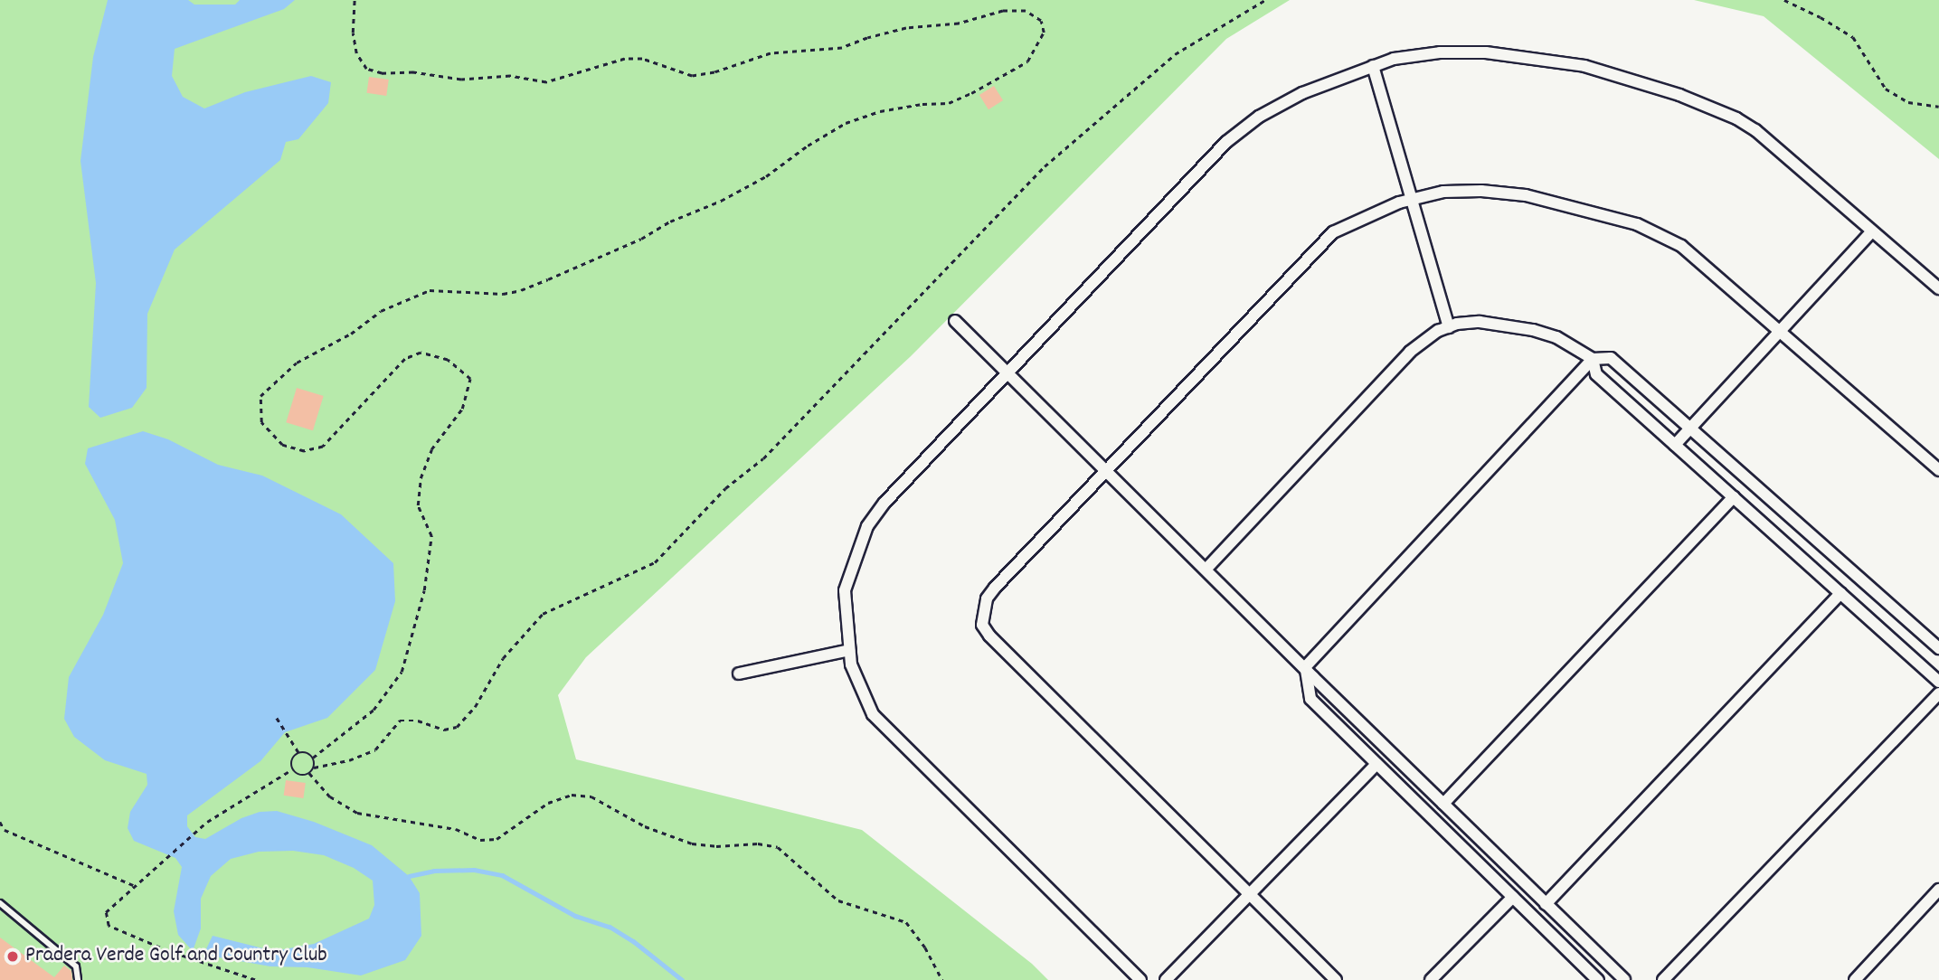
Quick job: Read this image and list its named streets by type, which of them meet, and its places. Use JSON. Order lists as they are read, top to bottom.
{
  "places": ["Pradera Verde Golf and Country Club"]
}
